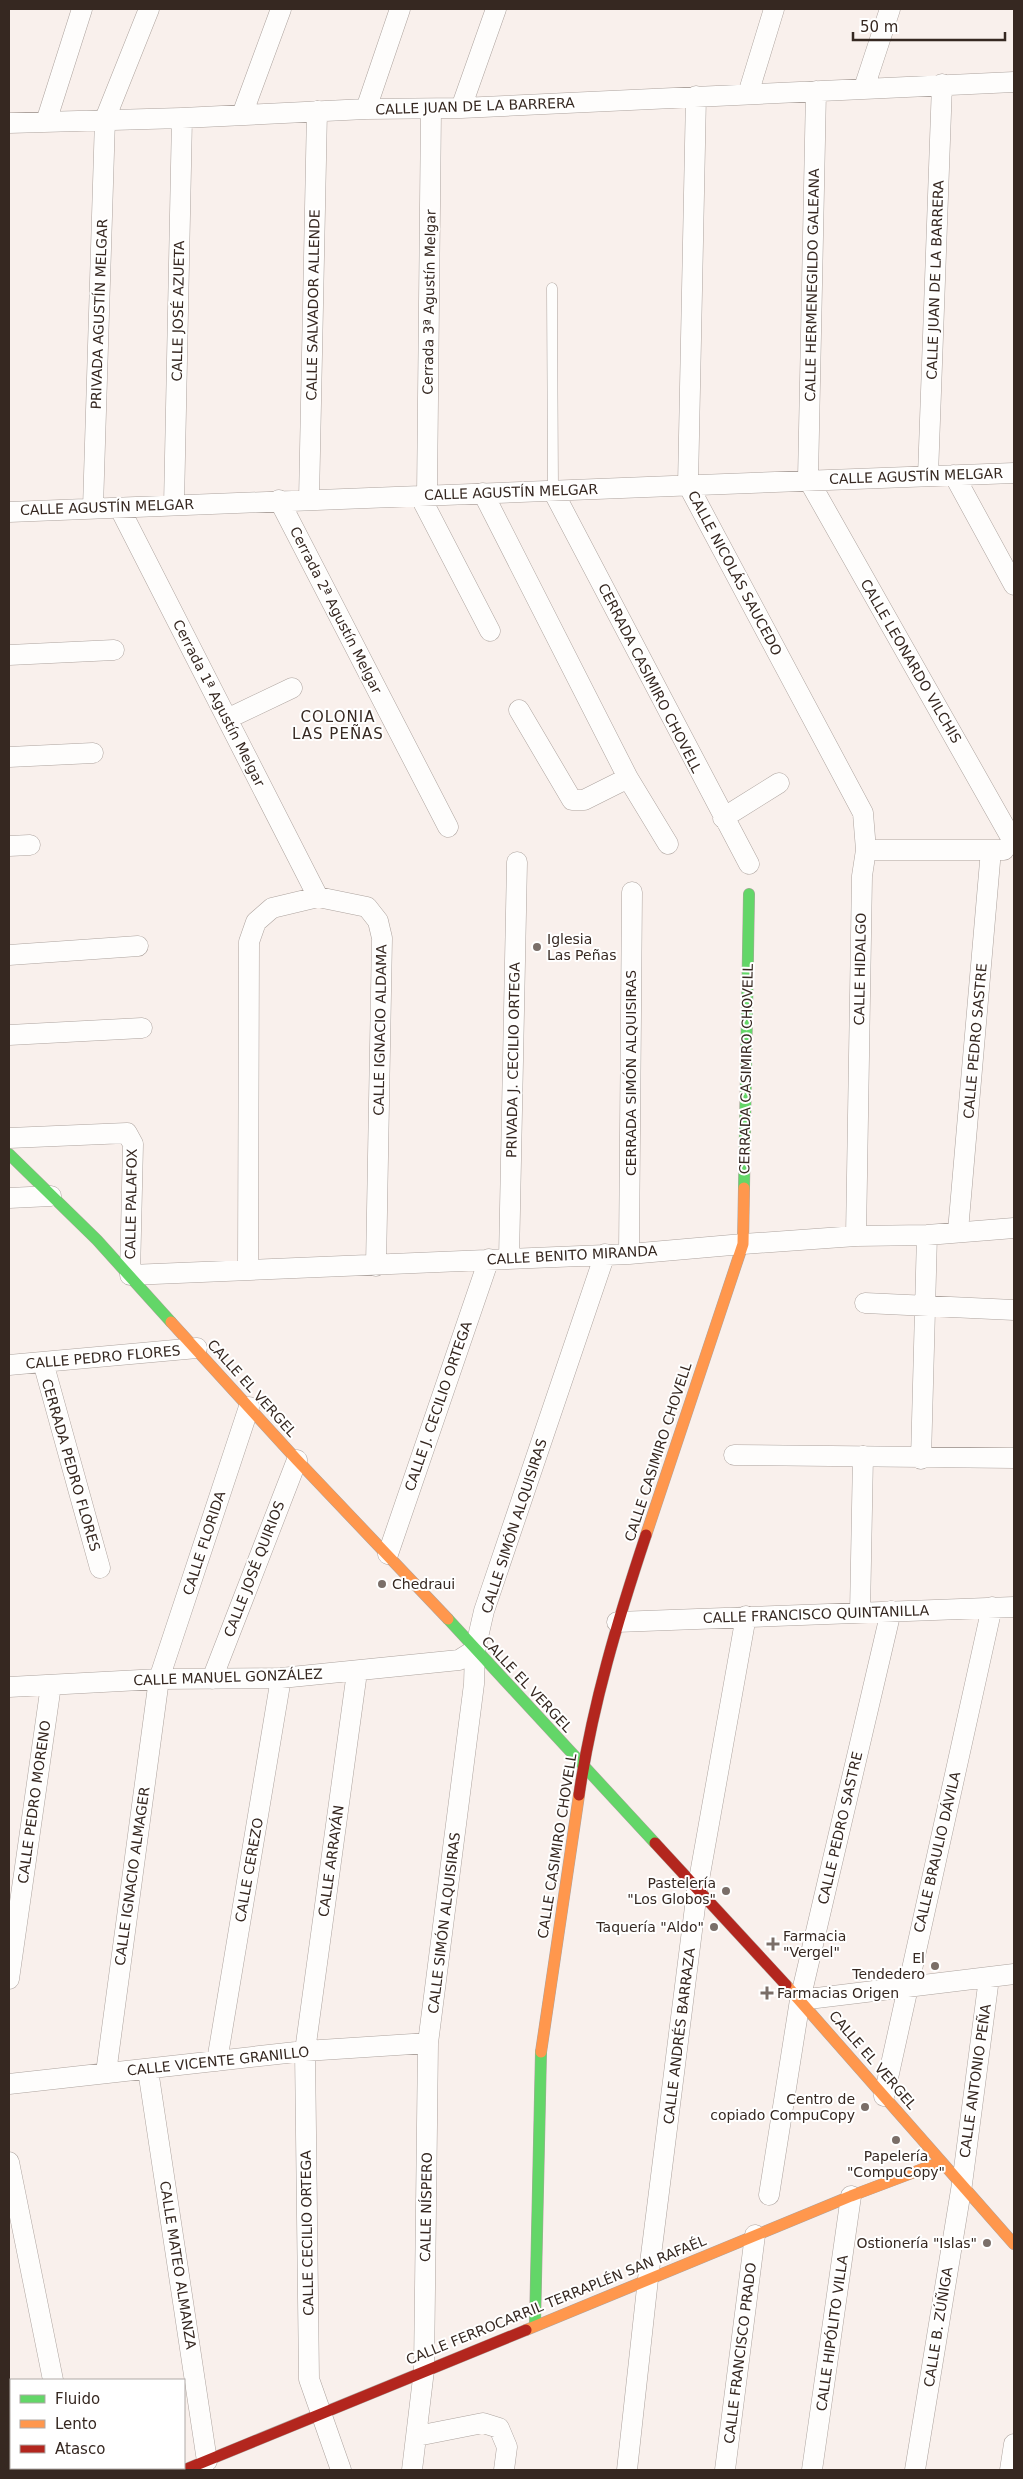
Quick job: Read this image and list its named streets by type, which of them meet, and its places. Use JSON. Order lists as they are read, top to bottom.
{
  "streets": {
    "street": [
      "CALLE JUAN DE LA BARRERA",
      "CALLE HERMENEGILDO GALEANA",
      "Cerrada 3ª Agustín Melgar",
      "CALLE SALVADOR ALLENDE",
      "CALLE JOSÉ AZUETA",
      "PRIVADA AGUSTÍN MELGAR",
      "CALLE AGUSTÍN MELGAR",
      "CALLE NICOLÁS SAUCEDO",
      "Cerrada 2ª Agustín Melgar",
      "CALLE LEONARDO VILCHIS",
      "CERRADA CASIMIRO CHOVELL",
      "Cerrada 1ª Agustín Melgar",
      "CALLE HIDALGO",
      "CALLE IGNACIO ALDAMA",
      "CALLE PEDRO SASTRE",
      "PRIVADA J. CECILIO ORTEGA",
      "CERRADA SIMÓN ALQUISIRAS",
      "CALLE PALAFOX",
      "CALLE BENITO MIRANDA",
      "CALLE PEDRO FLORES",
      "CALLE EL VERGEL",
      "CALLE J. CECILIO ORTEGA",
      "CALLE CASIMIRO CHOVELL",
      "CERRADA PEDRO FLORES",
      "CALLE SIMÓN ALQUISIRAS",
      "CALLE FLORIDA",
      "CALLE JOSÉ QUIRIOS",
      "CALLE FRANCISCO QUINTANILLA",
      "CALLE MANUEL GONZÁLEZ",
      "CALLE PEDRO MORENO",
      "CALLE BRAULIO DÁVILA",
      "CALLE ARRAYÁN",
      "CALLE CEREZO",
      "CALLE IGNACIO ALMAGER",
      "CALLE ANDRÉS BARRAZA",
      "CALLE VICENTE GRANILLO",
      "CALLE ANTONIO PEÑA",
      "CALLE NÍSPERO",
      "CALLE CECILIO ORTEGA",
      "CALLE MATEO ALMANZA",
      "CALLE FERROCARRIL TERRAPLÉN SAN RAFAÉL",
      "CALLE B. ZÚÑIGA",
      "CALLE HIPÓLITO VILLA",
      "CALLE FRANCISCO PRADO"
    ]
  },
  "crossings": [
    ["CALLE JUAN DE LA BARRERA", "CALLE HERMENEGILDO GALEANA"],
    ["CALLE JUAN DE LA BARRERA", "Cerrada 3ª Agustín Melgar"],
    ["CALLE JUAN DE LA BARRERA", "CALLE SALVADOR ALLENDE"],
    ["CALLE JUAN DE LA BARRERA", "CALLE JOSÉ AZUETA"],
    ["CALLE JUAN DE LA BARRERA", "PRIVADA AGUSTÍN MELGAR"],
    ["CALLE JUAN DE LA BARRERA", "CALLE AGUSTÍN MELGAR"],
    ["CALLE JUAN DE LA BARRERA", "CALLE NICOLÁS SAUCEDO"],
    ["CALLE HERMENEGILDO GALEANA", "CALLE AGUSTÍN MELGAR"],
    ["CALLE HERMENEGILDO GALEANA", "CALLE LEONARDO VILCHIS"],
    ["Cerrada 3ª Agustín Melgar", "CALLE AGUSTÍN MELGAR"],
    ["CALLE SALVADOR ALLENDE", "CALLE AGUSTÍN MELGAR"],
    ["CALLE JOSÉ AZUETA", "CALLE AGUSTÍN MELGAR"],
    ["PRIVADA AGUSTÍN MELGAR", "CALLE AGUSTÍN MELGAR"],
    ["CALLE AGUSTÍN MELGAR", "CALLE NICOLÁS SAUCEDO"],
    ["CALLE AGUSTÍN MELGAR", "Cerrada 2ª Agustín Melgar"],
    ["CALLE AGUSTÍN MELGAR", "CALLE LEONARDO VILCHIS"],
    ["CALLE AGUSTÍN MELGAR", "CERRADA CASIMIRO CHOVELL"],
    ["CALLE AGUSTÍN MELGAR", "Cerrada 1ª Agustín Melgar"],
    ["CALLE NICOLÁS SAUCEDO", "CALLE HIDALGO"],
    ["CERRADA CASIMIRO CHOVELL", "CALLE BENITO MIRANDA"],
    ["CERRADA CASIMIRO CHOVELL", "CALLE CASIMIRO CHOVELL"],
    ["Cerrada 1ª Agustín Melgar", "CALLE IGNACIO ALDAMA"],
    ["CALLE HIDALGO", "CALLE BENITO MIRANDA"],
    ["CALLE IGNACIO ALDAMA", "CALLE BENITO MIRANDA"],
    ["CALLE PEDRO SASTRE", "CALLE BENITO MIRANDA"],
    ["CALLE PEDRO SASTRE", "CALLE EL VERGEL"],
    ["CALLE PEDRO SASTRE", "CALLE FRANCISCO QUINTANILLA"],
    ["PRIVADA J. CECILIO ORTEGA", "CALLE BENITO MIRANDA"],
    ["CERRADA SIMÓN ALQUISIRAS", "CALLE BENITO MIRANDA"],
    ["CALLE PALAFOX", "CALLE BENITO MIRANDA"],
    ["CALLE PALAFOX", "CALLE EL VERGEL"],
    ["CALLE BENITO MIRANDA", "CALLE EL VERGEL"],
    ["CALLE BENITO MIRANDA", "CALLE J. CECILIO ORTEGA"],
    ["CALLE BENITO MIRANDA", "CALLE CASIMIRO CHOVELL"],
    ["CALLE BENITO MIRANDA", "CALLE SIMÓN ALQUISIRAS"],
    ["CALLE PEDRO FLORES", "CALLE EL VERGEL"],
    ["CALLE PEDRO FLORES", "CERRADA PEDRO FLORES"],
    ["CALLE EL VERGEL", "CALLE J. CECILIO ORTEGA"],
    ["CALLE EL VERGEL", "CALLE CASIMIRO CHOVELL"],
    ["CALLE EL VERGEL", "CALLE SIMÓN ALQUISIRAS"],
    ["CALLE EL VERGEL", "CALLE FLORIDA"],
    ["CALLE EL VERGEL", "CALLE JOSÉ QUIRIOS"],
    ["CALLE EL VERGEL", "CALLE MANUEL GONZÁLEZ"],
    ["CALLE EL VERGEL", "CALLE BRAULIO DÁVILA"],
    ["CALLE EL VERGEL", "CALLE ANDRÉS BARRAZA"],
    ["CALLE EL VERGEL", "CALLE ANTONIO PEÑA"],
    ["CALLE EL VERGEL", "CALLE FERROCARRIL TERRAPLÉN SAN RAFAÉL"],
    ["CALLE EL VERGEL", "CALLE B. ZÚÑIGA"],
    ["CALLE CASIMIRO CHOVELL", "CALLE FRANCISCO QUINTANILLA"],
    ["CALLE CASIMIRO CHOVELL", "CALLE FERROCARRIL TERRAPLÉN SAN RAFAÉL"],
    ["CALLE SIMÓN ALQUISIRAS", "CALLE MANUEL GONZÁLEZ"],
    ["CALLE SIMÓN ALQUISIRAS", "CALLE VICENTE GRANILLO"],
    ["CALLE SIMÓN ALQUISIRAS", "CALLE NÍSPERO"],
    ["CALLE FLORIDA", "CALLE MANUEL GONZÁLEZ"],
    ["CALLE FLORIDA", "CALLE IGNACIO ALMAGER"],
    ["CALLE JOSÉ QUIRIOS", "CALLE MANUEL GONZÁLEZ"],
    ["CALLE FRANCISCO QUINTANILLA", "CALLE BRAULIO DÁVILA"],
    ["CALLE FRANCISCO QUINTANILLA", "CALLE ANDRÉS BARRAZA"],
    ["CALLE MANUEL GONZÁLEZ", "CALLE PEDRO MORENO"],
    ["CALLE MANUEL GONZÁLEZ", "CALLE ARRAYÁN"],
    ["CALLE MANUEL GONZÁLEZ", "CALLE CEREZO"],
    ["CALLE MANUEL GONZÁLEZ", "CALLE IGNACIO ALMAGER"],
    ["CALLE ARRAYÁN", "CALLE VICENTE GRANILLO"],
    ["CALLE ARRAYÁN", "CALLE CECILIO ORTEGA"],
    ["CALLE CEREZO", "CALLE VICENTE GRANILLO"],
    ["CALLE IGNACIO ALMAGER", "CALLE VICENTE GRANILLO"],
    ["CALLE ANDRÉS BARRAZA", "CALLE FERROCARRIL TERRAPLÉN SAN RAFAÉL"],
    ["CALLE VICENTE GRANILLO", "CALLE NÍSPERO"],
    ["CALLE VICENTE GRANILLO", "CALLE CECILIO ORTEGA"],
    ["CALLE VICENTE GRANILLO", "CALLE MATEO ALMANZA"],
    ["CALLE ANTONIO PEÑA", "CALLE B. ZÚÑIGA"],
    ["CALLE NÍSPERO", "CALLE FERROCARRIL TERRAPLÉN SAN RAFAÉL"],
    ["CALLE CECILIO ORTEGA", "CALLE FERROCARRIL TERRAPLÉN SAN RAFAÉL"],
    ["CALLE MATEO ALMANZA", "CALLE FERROCARRIL TERRAPLÉN SAN RAFAÉL"],
    ["CALLE FERROCARRIL TERRAPLÉN SAN RAFAÉL", "CALLE HIPÓLITO VILLA"],
    ["CALLE FERROCARRIL TERRAPLÉN SAN RAFAÉL", "CALLE FRANCISCO PRADO"]
  ],
  "districts": ["COLONIA LAS PEÑAS"],
  "places": {
    "other": [
      "Iglesia Las Peñas",
      "Chedraui",
      "Pastelería \"Los Globos\"",
      "Taquería \"Aldo\"",
      "El Tendedero",
      "Centro de copiado CompuCopy",
      "Papelería \"CompuCopy\"",
      "Ostionería \"Islas\""
    ],
    "health": ["Farmacia \"Vergel\"", "Farmacias Origen"]
  },
  "legend": ["Fluido", "Lento", "Atasco"],
  "scale_bar": "50 m"
}
